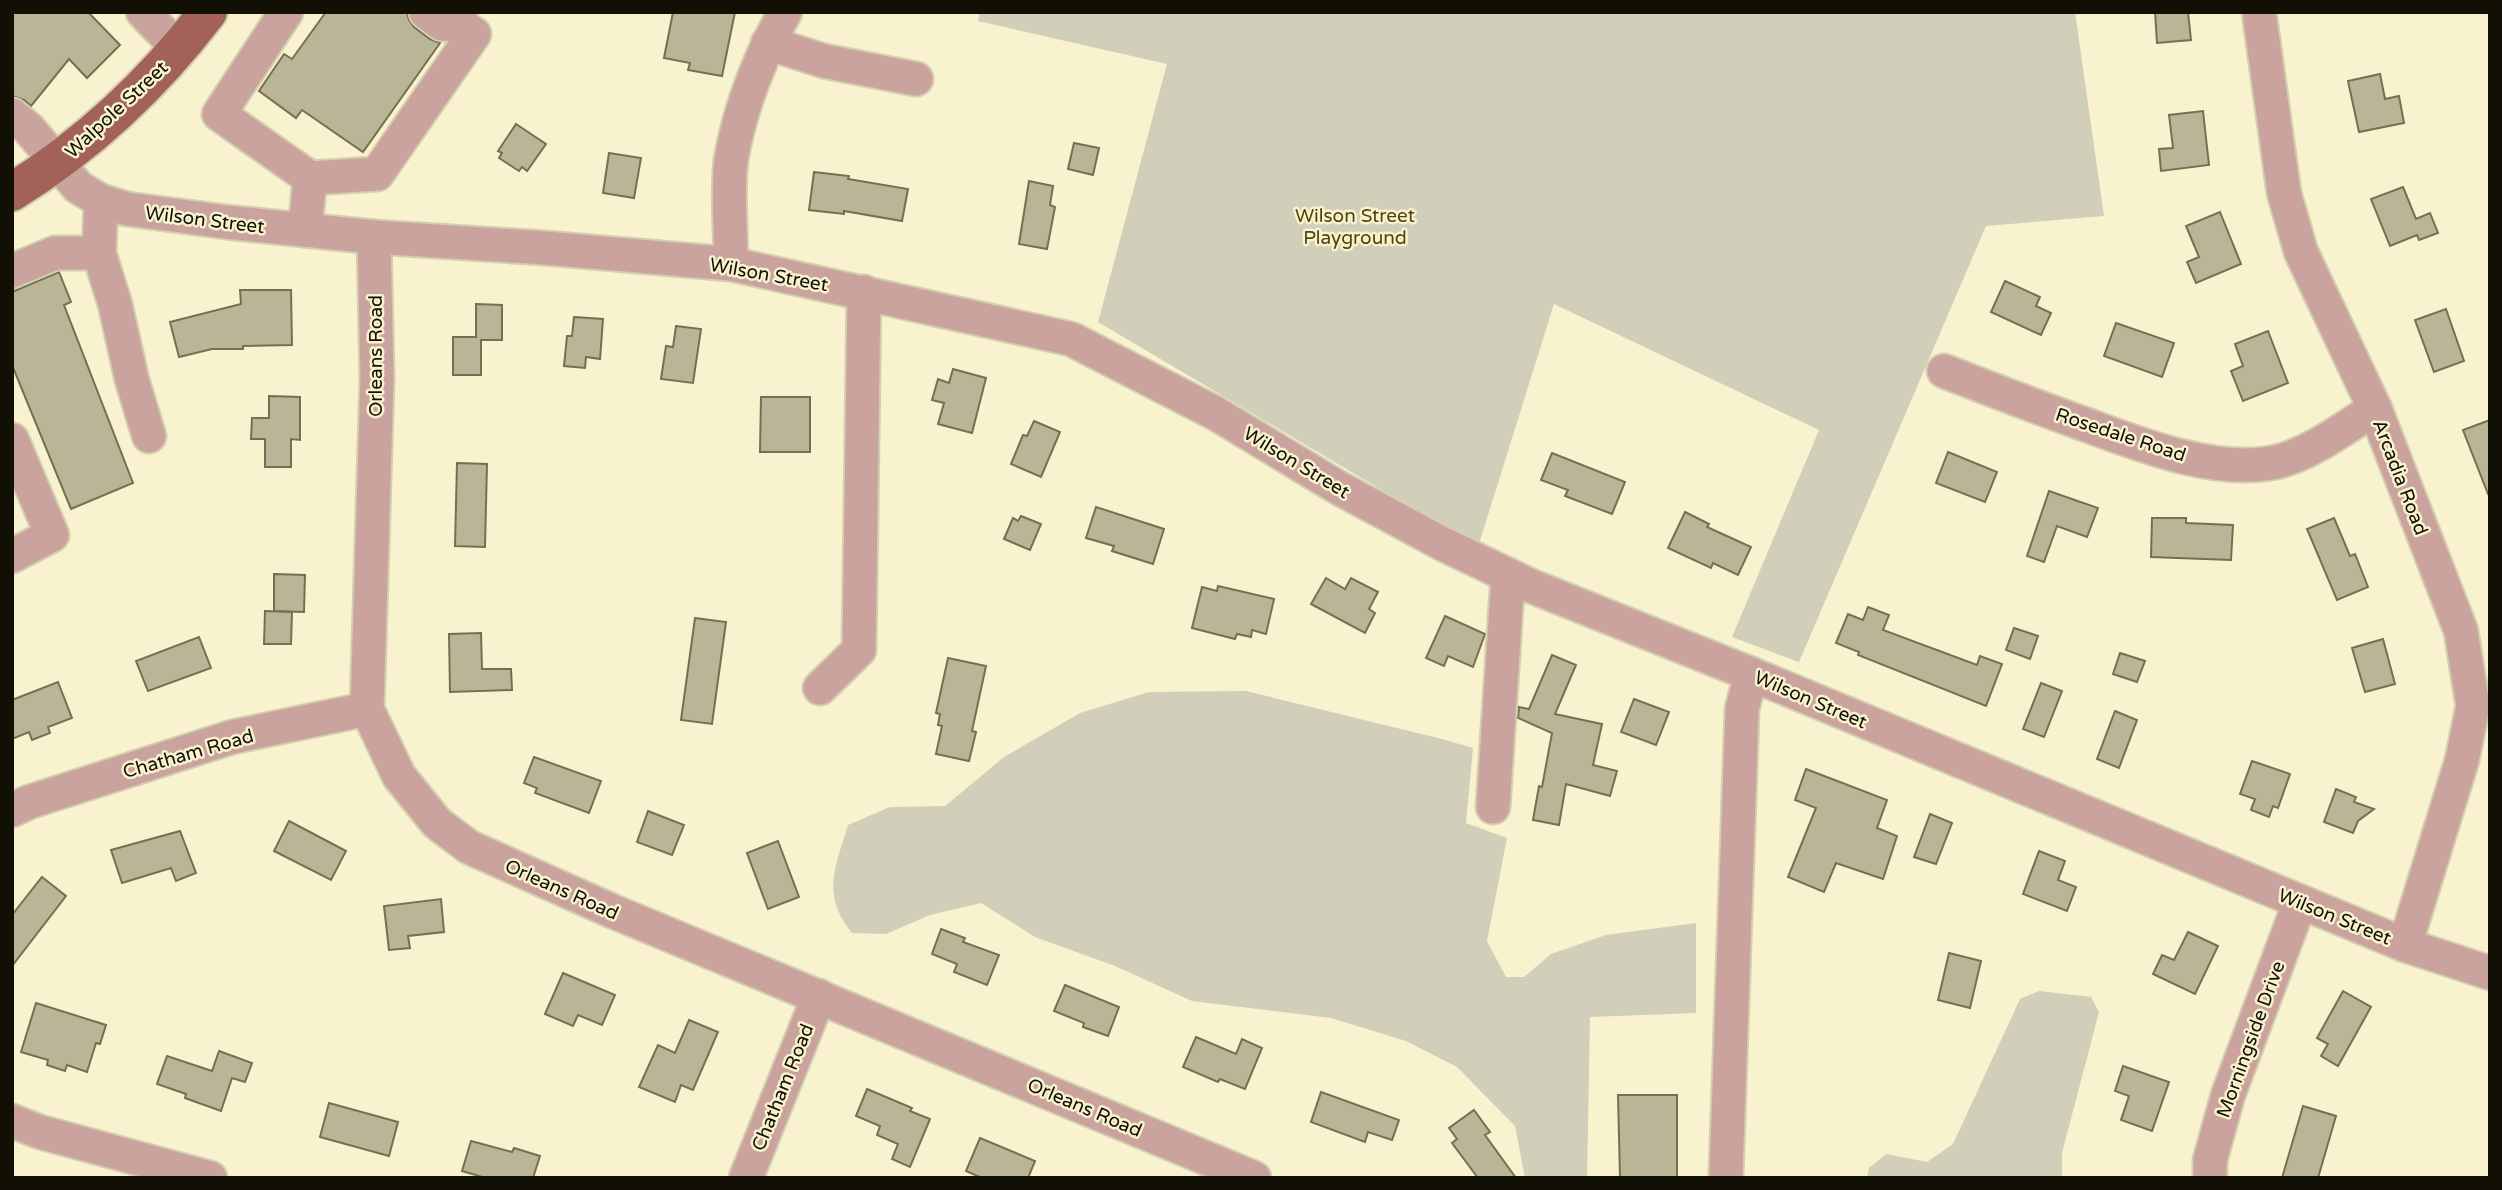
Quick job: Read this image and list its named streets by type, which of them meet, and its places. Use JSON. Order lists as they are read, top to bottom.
{
  "streets": {
    "main road": ["Walpole Street"],
    "street": [
      "Wilson Street",
      "Orleans Road",
      "Rosedale Road",
      "Arcadia Road",
      "Chatham Road",
      "Morningside Drive"
    ]
  },
  "crossings": [
    ["Walpole Street", "Wilson Street"],
    ["Wilson Street", "Orleans Road"],
    ["Wilson Street", "Arcadia Road"],
    ["Wilson Street", "Morningside Drive"],
    ["Orleans Road", "Chatham Road"],
    ["Rosedale Road", "Arcadia Road"]
  ],
  "parks": ["Wilson Street Playground"]
}
